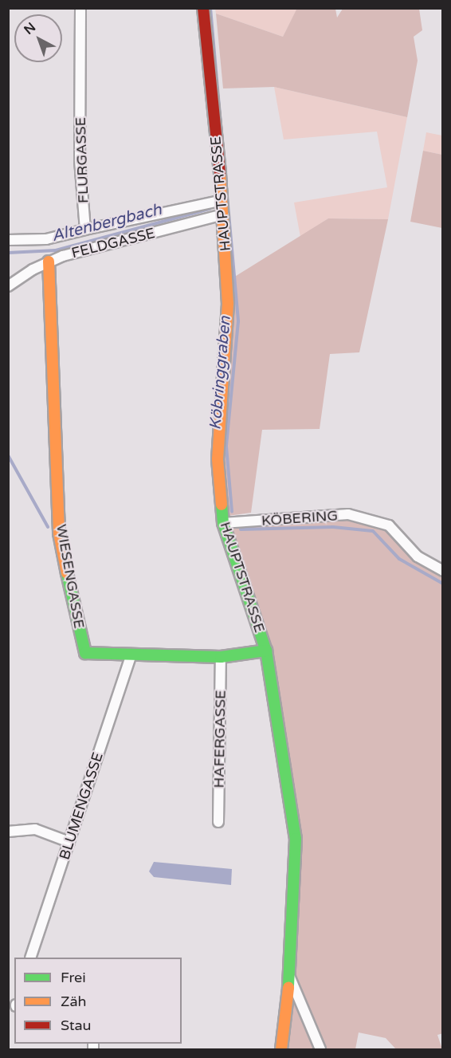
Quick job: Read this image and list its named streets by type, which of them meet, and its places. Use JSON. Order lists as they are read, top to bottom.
{
  "streets": {
    "main road": ["HAUPTSTRASSE", "WIESENGASSE"],
    "street": [
      "FLURGASSE",
      "FELDGASSE",
      "KÖBERING",
      "HAFERGASSE",
      "BLUMENGASSE"
    ]
  },
  "crossings": [
    ["HAUPTSTRASSE", "FELDGASSE"],
    ["HAUPTSTRASSE", "KÖBERING"],
    ["HAUPTSTRASSE", "WIESENGASSE"],
    ["FELDGASSE", "WIESENGASSE"],
    ["WIESENGASSE", "HAFERGASSE"],
    ["WIESENGASSE", "BLUMENGASSE"]
  ],
  "water": ["Altenbergbach", "Köbringgraben"],
  "legend": ["Frei", "Zäh", "Stau"],
  "north": "top left"
}
